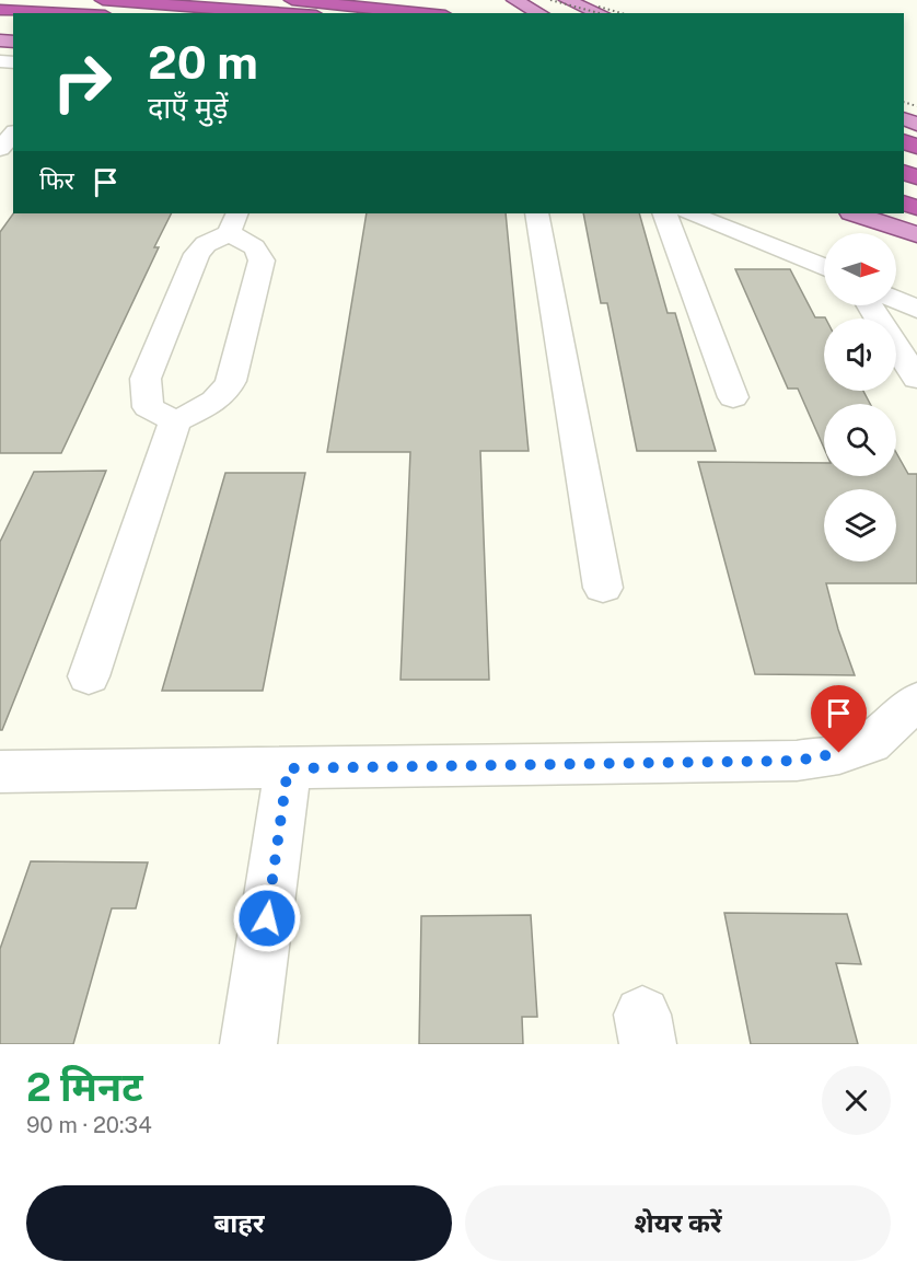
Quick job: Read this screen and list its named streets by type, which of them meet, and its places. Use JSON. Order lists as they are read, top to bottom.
{
  "north": "right",
  "page": {
    "turn": ["20 m", "दाएँ मुड़ें"],
    "then": "फिर",
    "heading": ["2 मिनट", "90 m · 20:34"],
    "buttons": ["बाहर", "शेयर करें"]
  }
}
